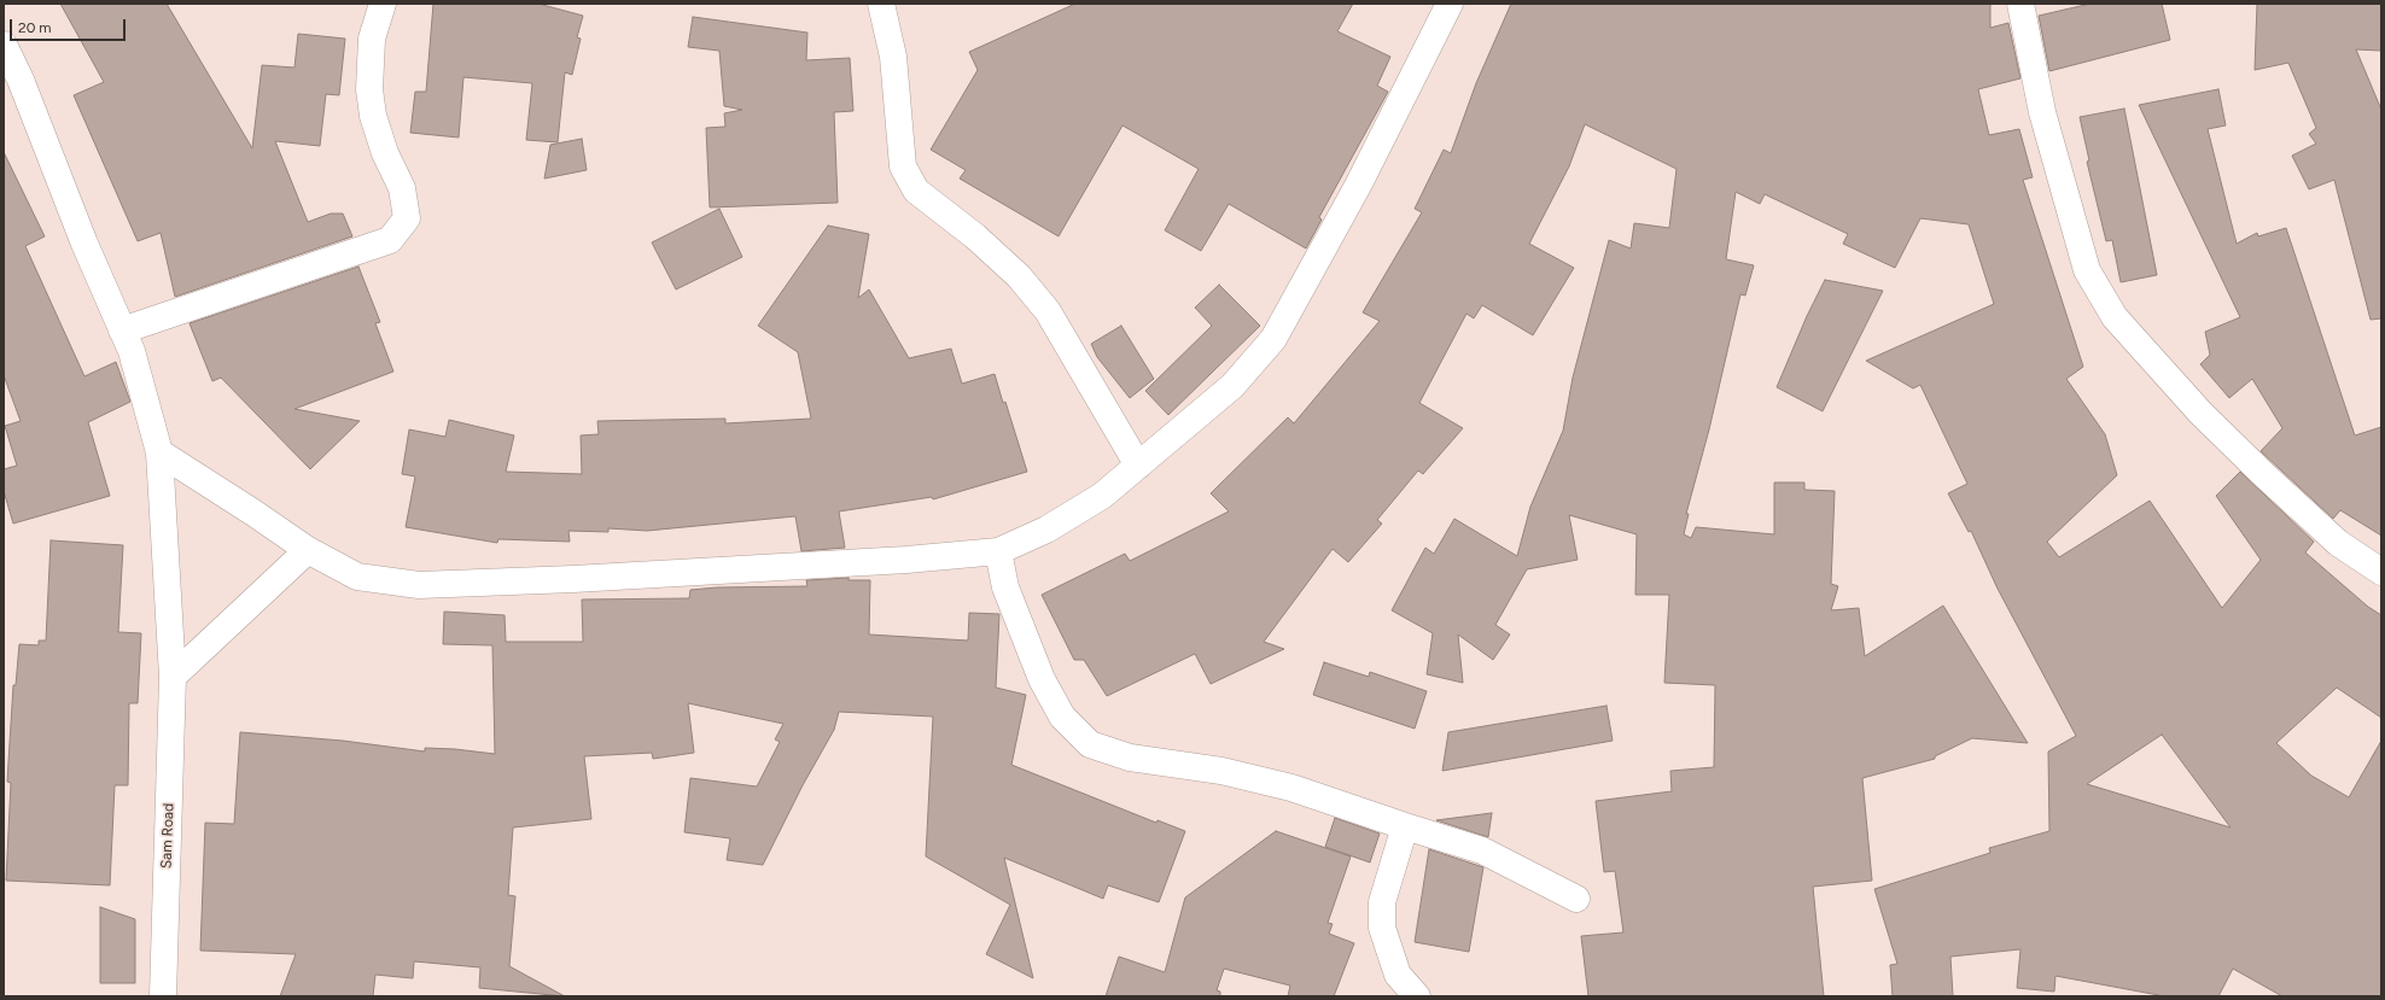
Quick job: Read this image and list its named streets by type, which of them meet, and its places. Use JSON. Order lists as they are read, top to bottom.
{
  "streets": {
    "street": ["Sam Road"]
  },
  "scale_bar": "20 m"
}
